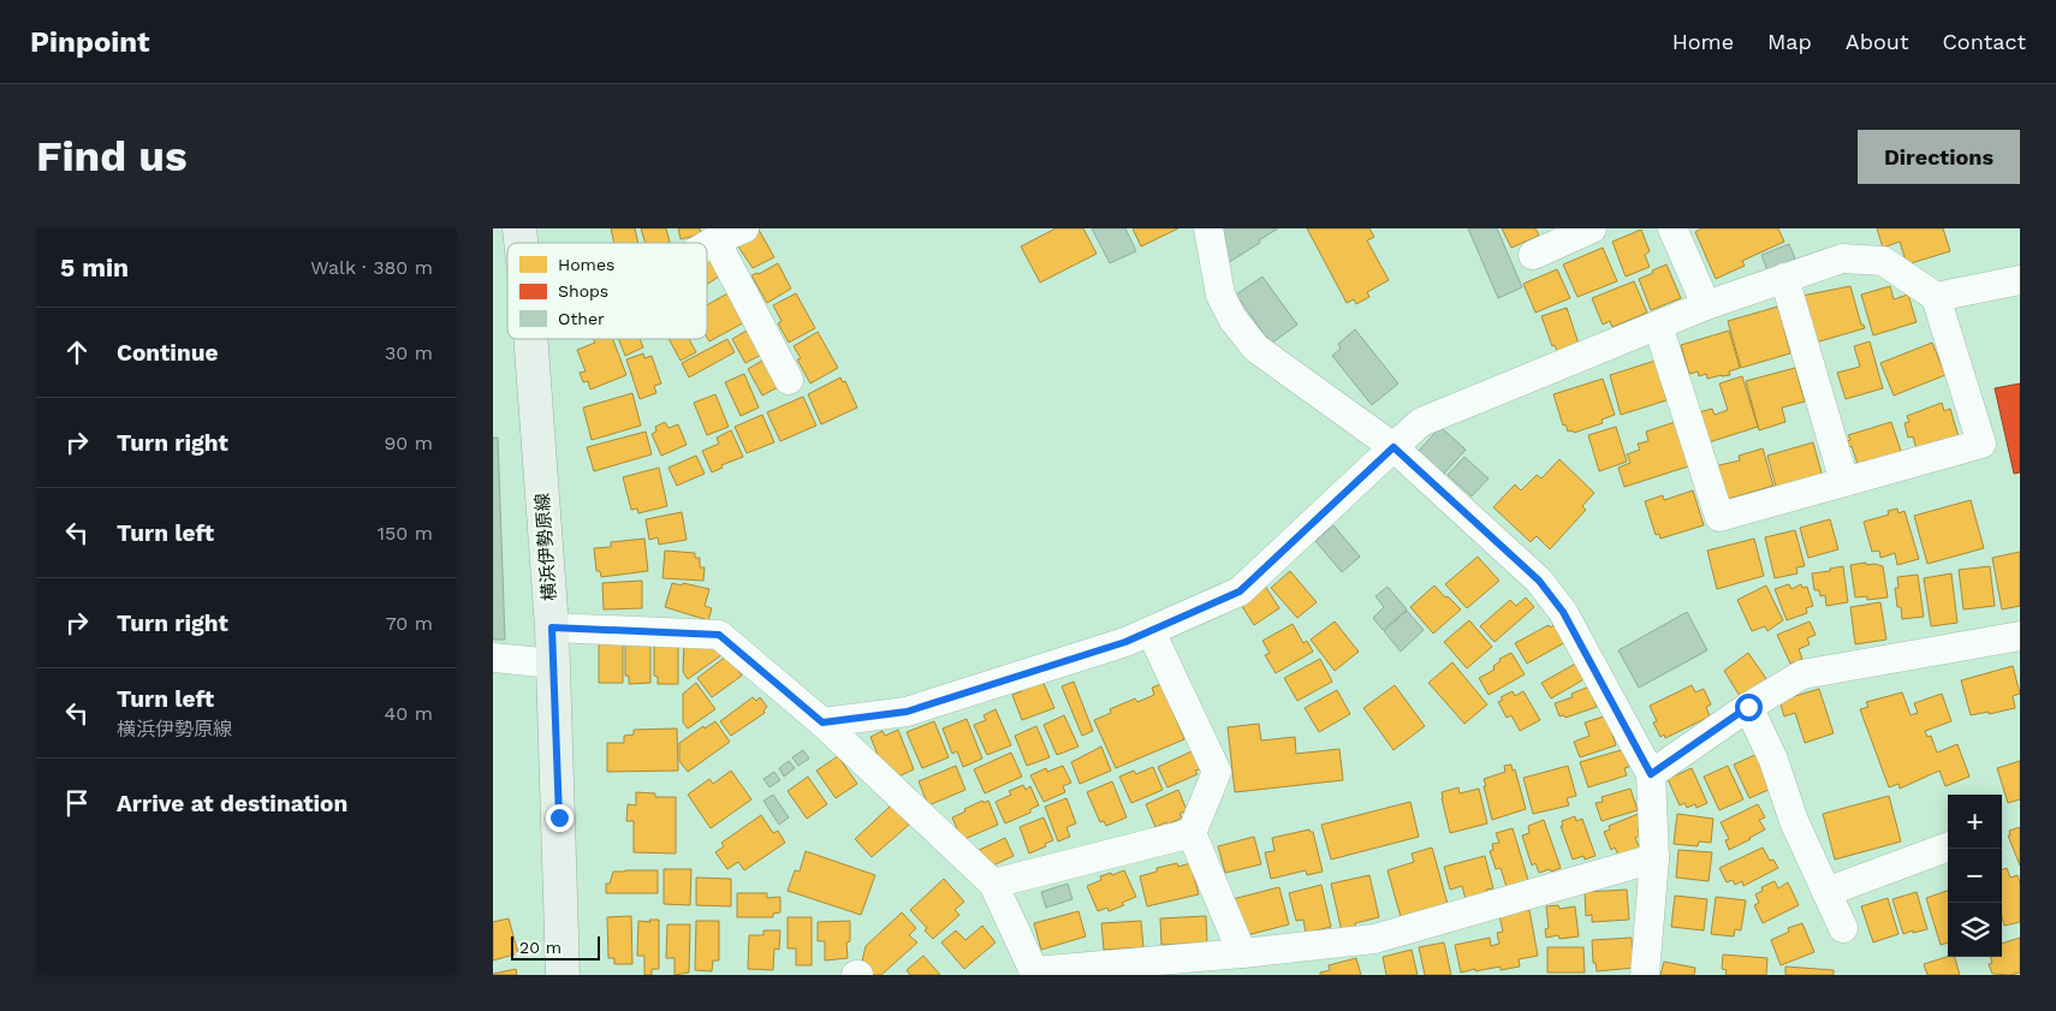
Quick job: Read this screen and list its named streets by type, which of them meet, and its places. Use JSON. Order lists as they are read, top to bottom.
{
  "streets": {
    "main road": ["横浜伊勢原線"]
  },
  "legend": ["Homes", "Shops", "Other"],
  "scale_bar": "20 m",
  "page": {
    "header": "Pinpoint",
    "nav": [
      "Home",
      "Map",
      "About",
      "Contact"
    ],
    "buttons": "Directions",
    "title": "Find us",
    "heading": ["5 min", "Walk · 380 m"],
    "list": [
      ["Continue", "30 m"],
      ["Turn right", "90 m"],
      ["Turn left", "150 m"],
      ["Turn right", "70 m"],
      ["Turn left", "横浜伊勢原線", "40 m"],
      "Arrive at destination"
    ],
    "map_buttons": ["+", "−"],
    "scale": "20 m"
  }
}
